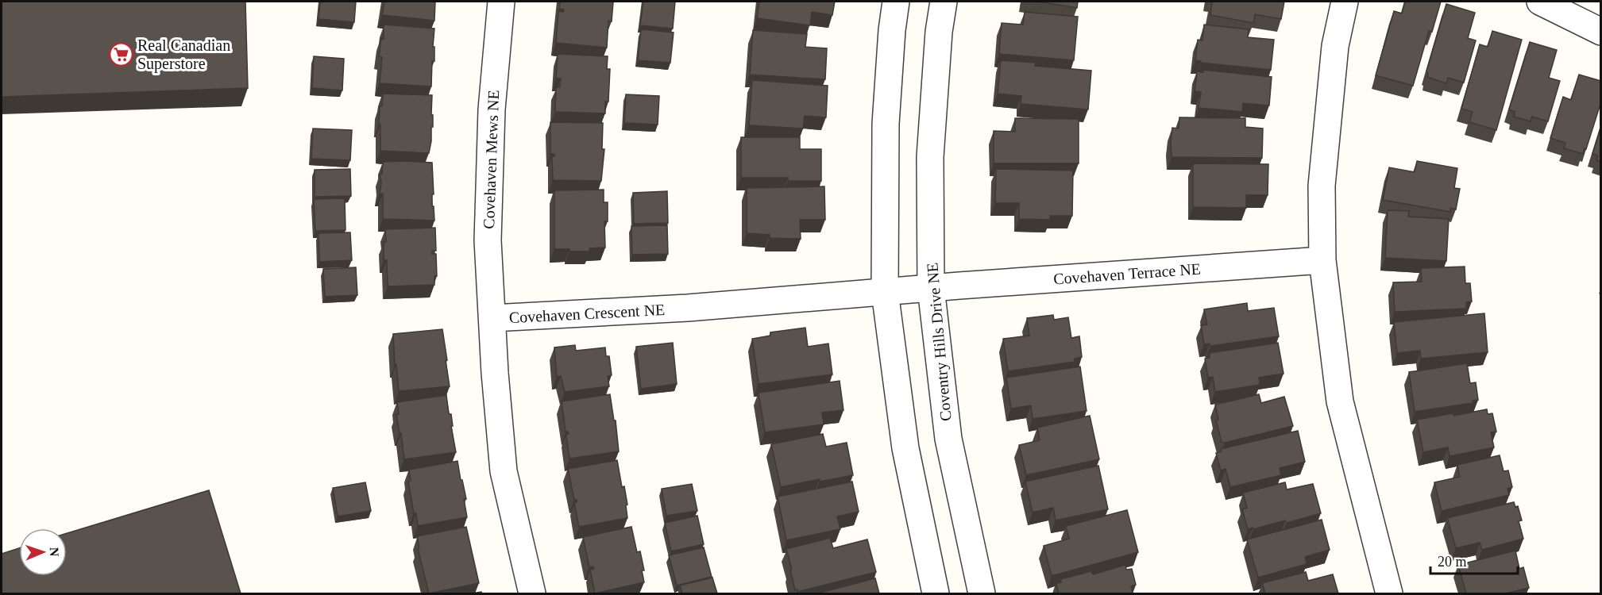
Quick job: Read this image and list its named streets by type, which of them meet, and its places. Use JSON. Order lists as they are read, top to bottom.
{
  "streets": {
    "street": [
      "Covehaven Mews NE",
      "Covehaven Terrace NE",
      "Covehaven Crescent NE",
      "Coventry Hills Drive NE"
    ]
  },
  "crossings": [
    ["Covehaven Mews NE", "Covehaven Crescent NE"],
    ["Covehaven Terrace NE", "Covehaven Crescent NE"],
    ["Covehaven Terrace NE", "Coventry Hills Drive NE"],
    ["Covehaven Crescent NE", "Coventry Hills Drive NE"]
  ],
  "places": {
    "supermarket": ["Real Canadian Superstore"]
  },
  "scale_bar": "20 m",
  "north": "right"
}
